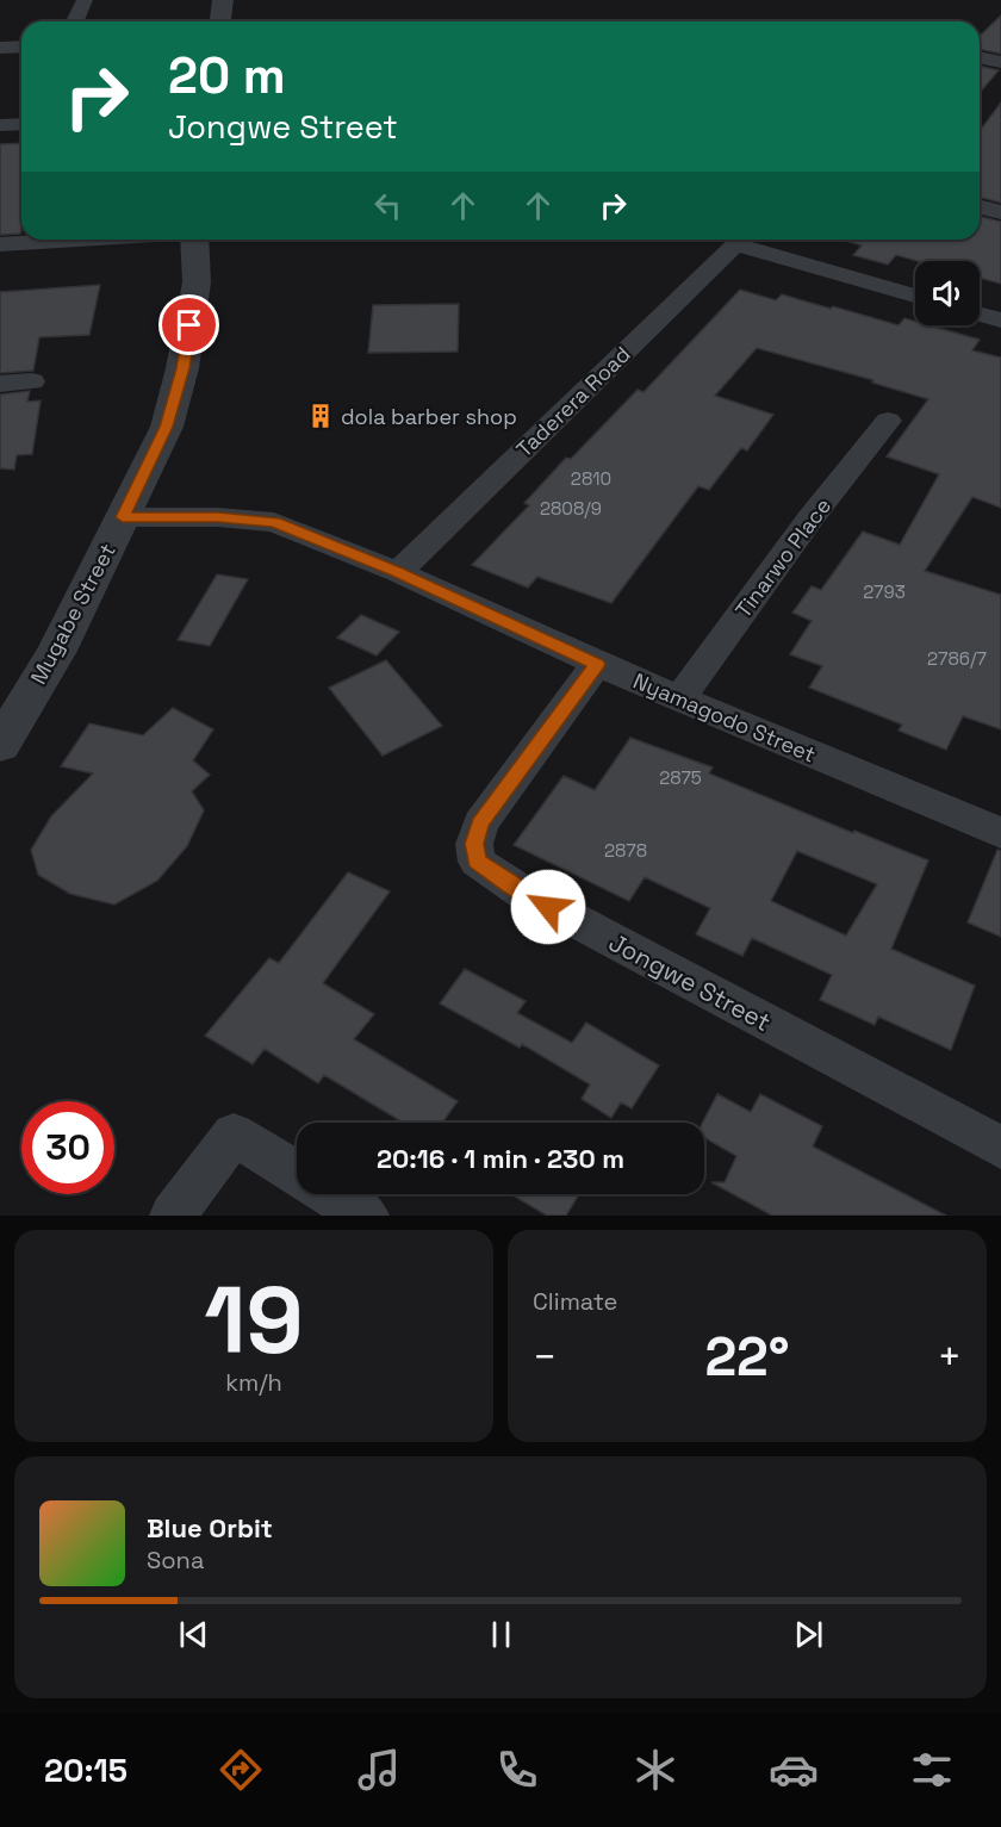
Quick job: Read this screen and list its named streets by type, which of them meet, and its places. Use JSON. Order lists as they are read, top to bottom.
{
  "streets": {
    "street": [
      "Taderera Road",
      "Tinarwo Place",
      "Mugabe Street",
      "Nyamagodo Street",
      "Jongwe Street"
    ]
  },
  "crossings": [
    ["Taderera Road", "Nyamagodo Street"],
    ["Tinarwo Place", "Nyamagodo Street"],
    ["Mugabe Street", "Nyamagodo Street"],
    ["Nyamagodo Street", "Jongwe Street"]
  ],
  "places": {
    "building": ["dola barber shop"]
  },
  "house_numbers": [
    "2810",
    "2808/9",
    "2793",
    "2786/7",
    "2875",
    "2878"
  ],
  "page": {
    "turn": ["20 m", "Jongwe Street"],
    "limit": "30",
    "trip": "20:16 · 1 min · 230 m",
    "tile": [
      ["19", "km/h"],
      "Climate"
    ],
    "heat": ["−", "22°", "+"],
    "song": ["Blue Orbit", "Sona"],
    "tabs": "20:15"
  }
}
